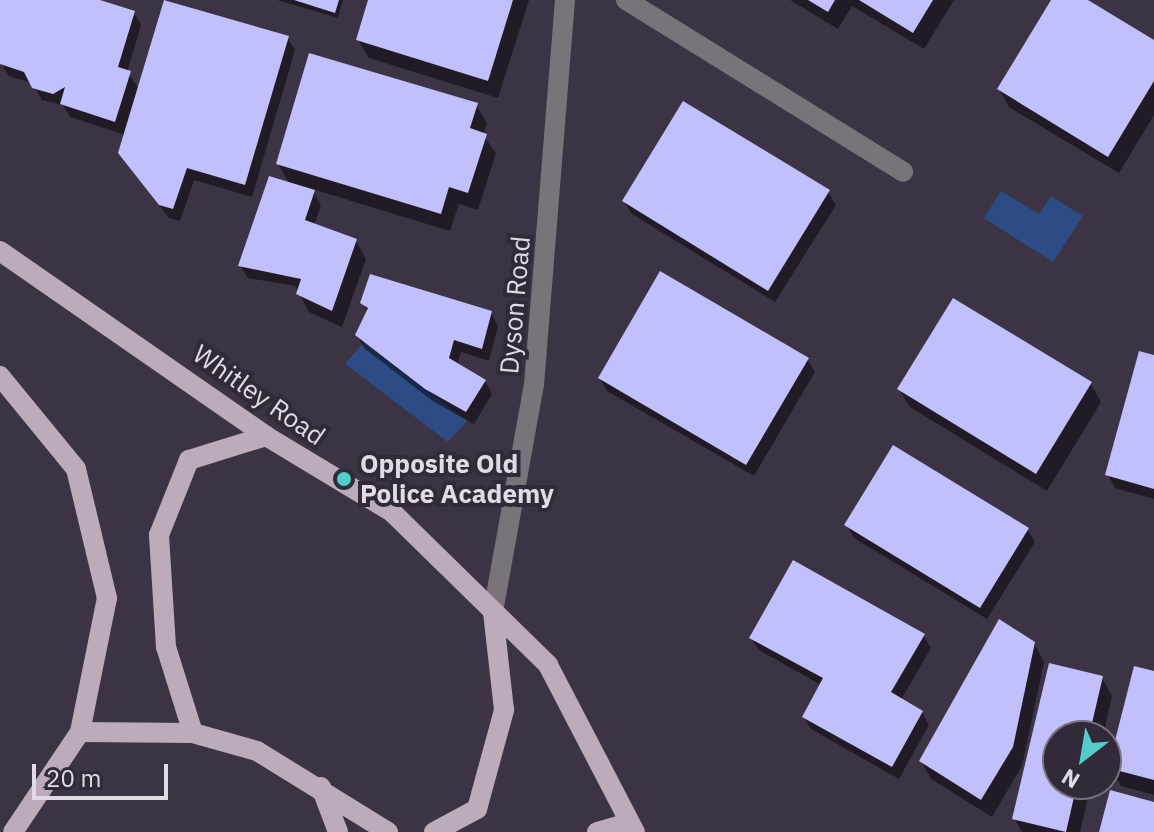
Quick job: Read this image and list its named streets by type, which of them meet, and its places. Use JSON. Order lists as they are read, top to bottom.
{
  "streets": {
    "main road": ["Whitley Road"],
    "street": ["Dyson Road"]
  },
  "crossings": [
    ["Dyson Road", "Whitley Road"]
  ],
  "places": ["Opposite Old Police Academy"],
  "scale_bar": "20 m",
  "north": "bottom left"
}
